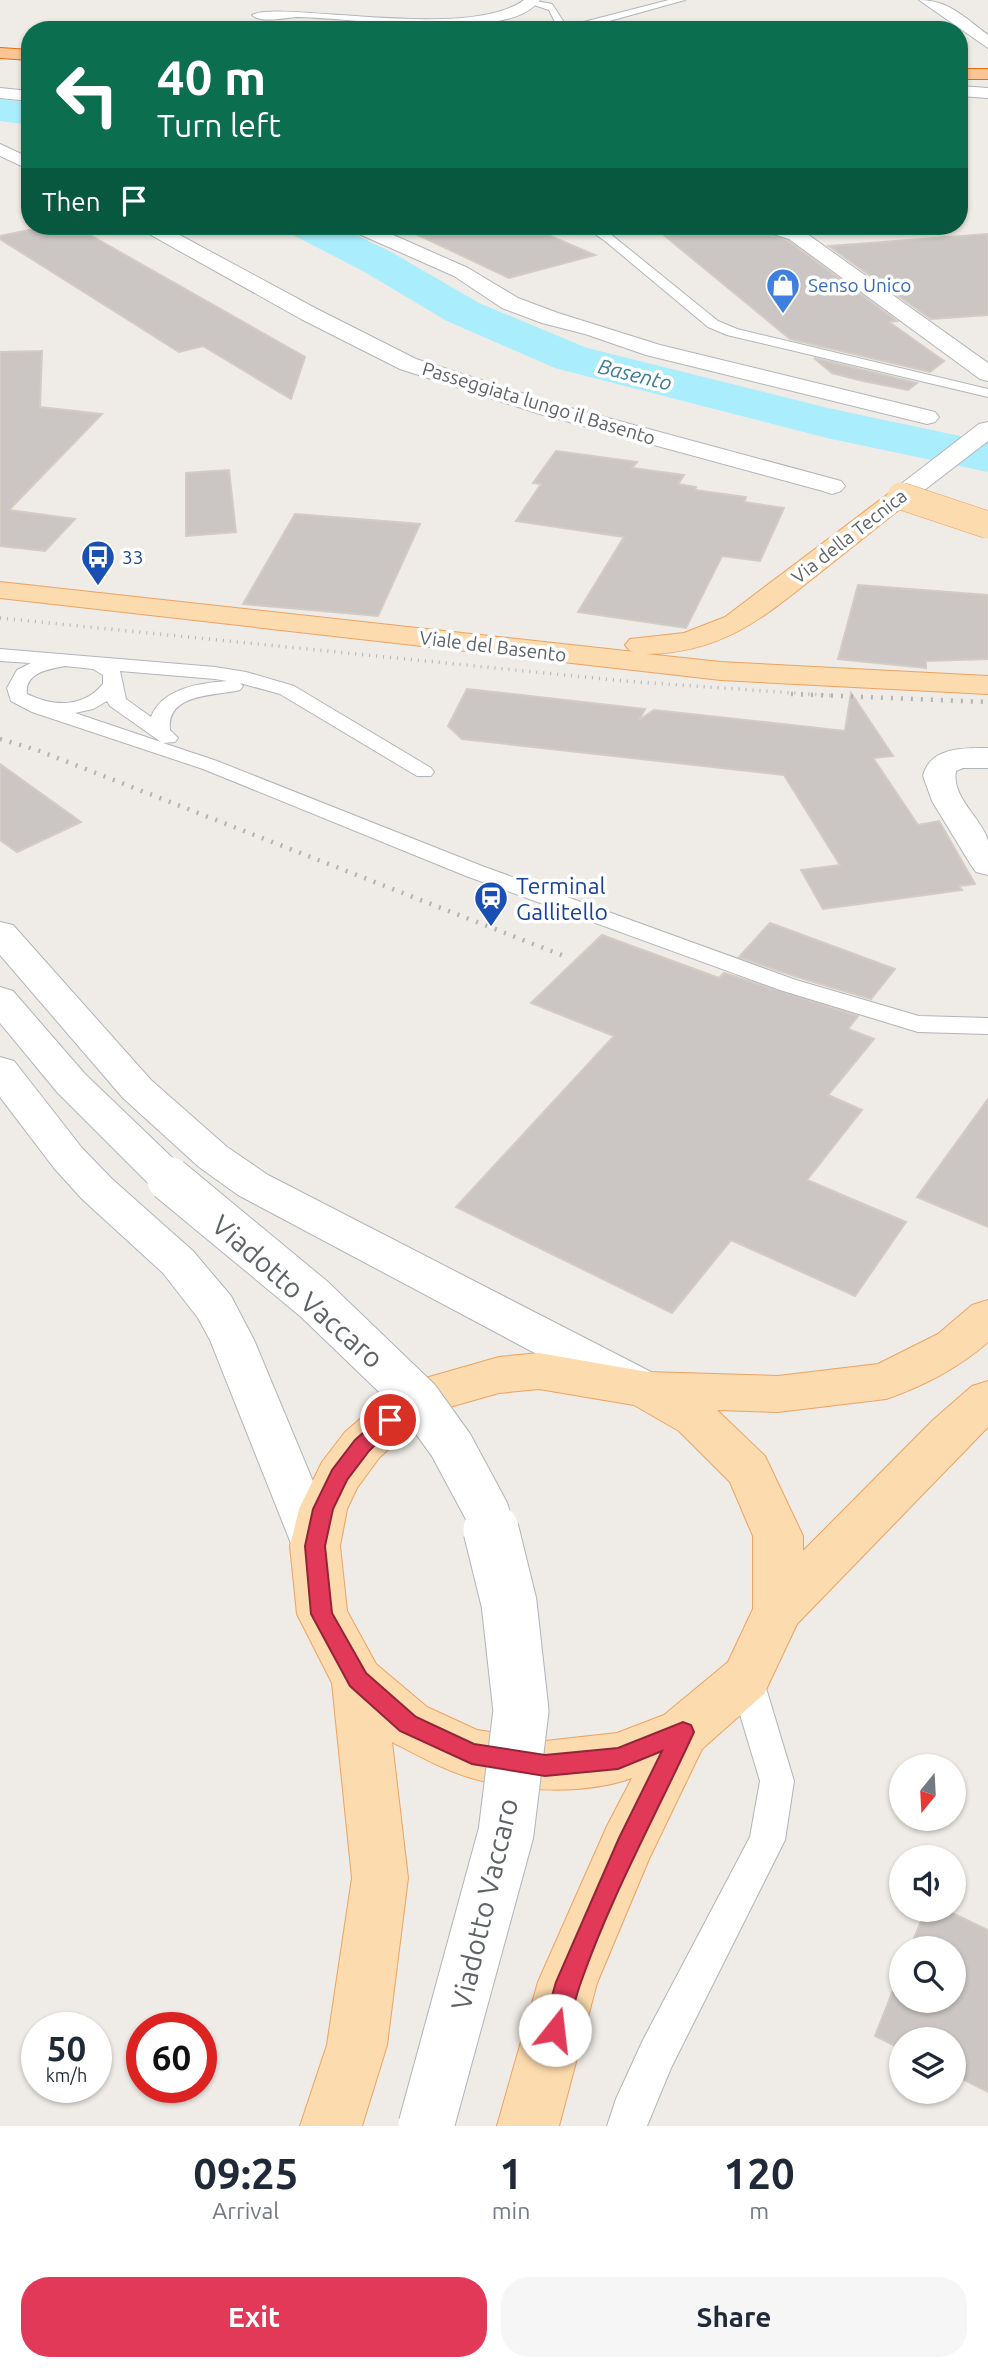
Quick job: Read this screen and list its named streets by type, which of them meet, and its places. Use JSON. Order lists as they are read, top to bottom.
{
  "streets": {
    "main road": ["Via della Tecnica", "Viale del Basento"],
    "street": ["Passeggiata lungo il Basento", "Viadotto Vaccaro"]
  },
  "crossings": [
    ["Via della Tecnica", "Viale del Basento"]
  ],
  "water": ["Basento"],
  "places": {
    "shop": ["Senso Unico"],
    "bus stop": ["33"],
    "station": ["Terminal Gallitello"]
  },
  "north": "bottom",
  "page": {
    "turn": ["40 m", "Turn left"],
    "then": "Then",
    "speed": "50 km/h",
    "limit": "60",
    "eta": [
      "09:25",
      "Arrival",
      "1",
      "min",
      "120",
      "m"
    ],
    "buttons": ["Exit", "Share"]
  }
}
